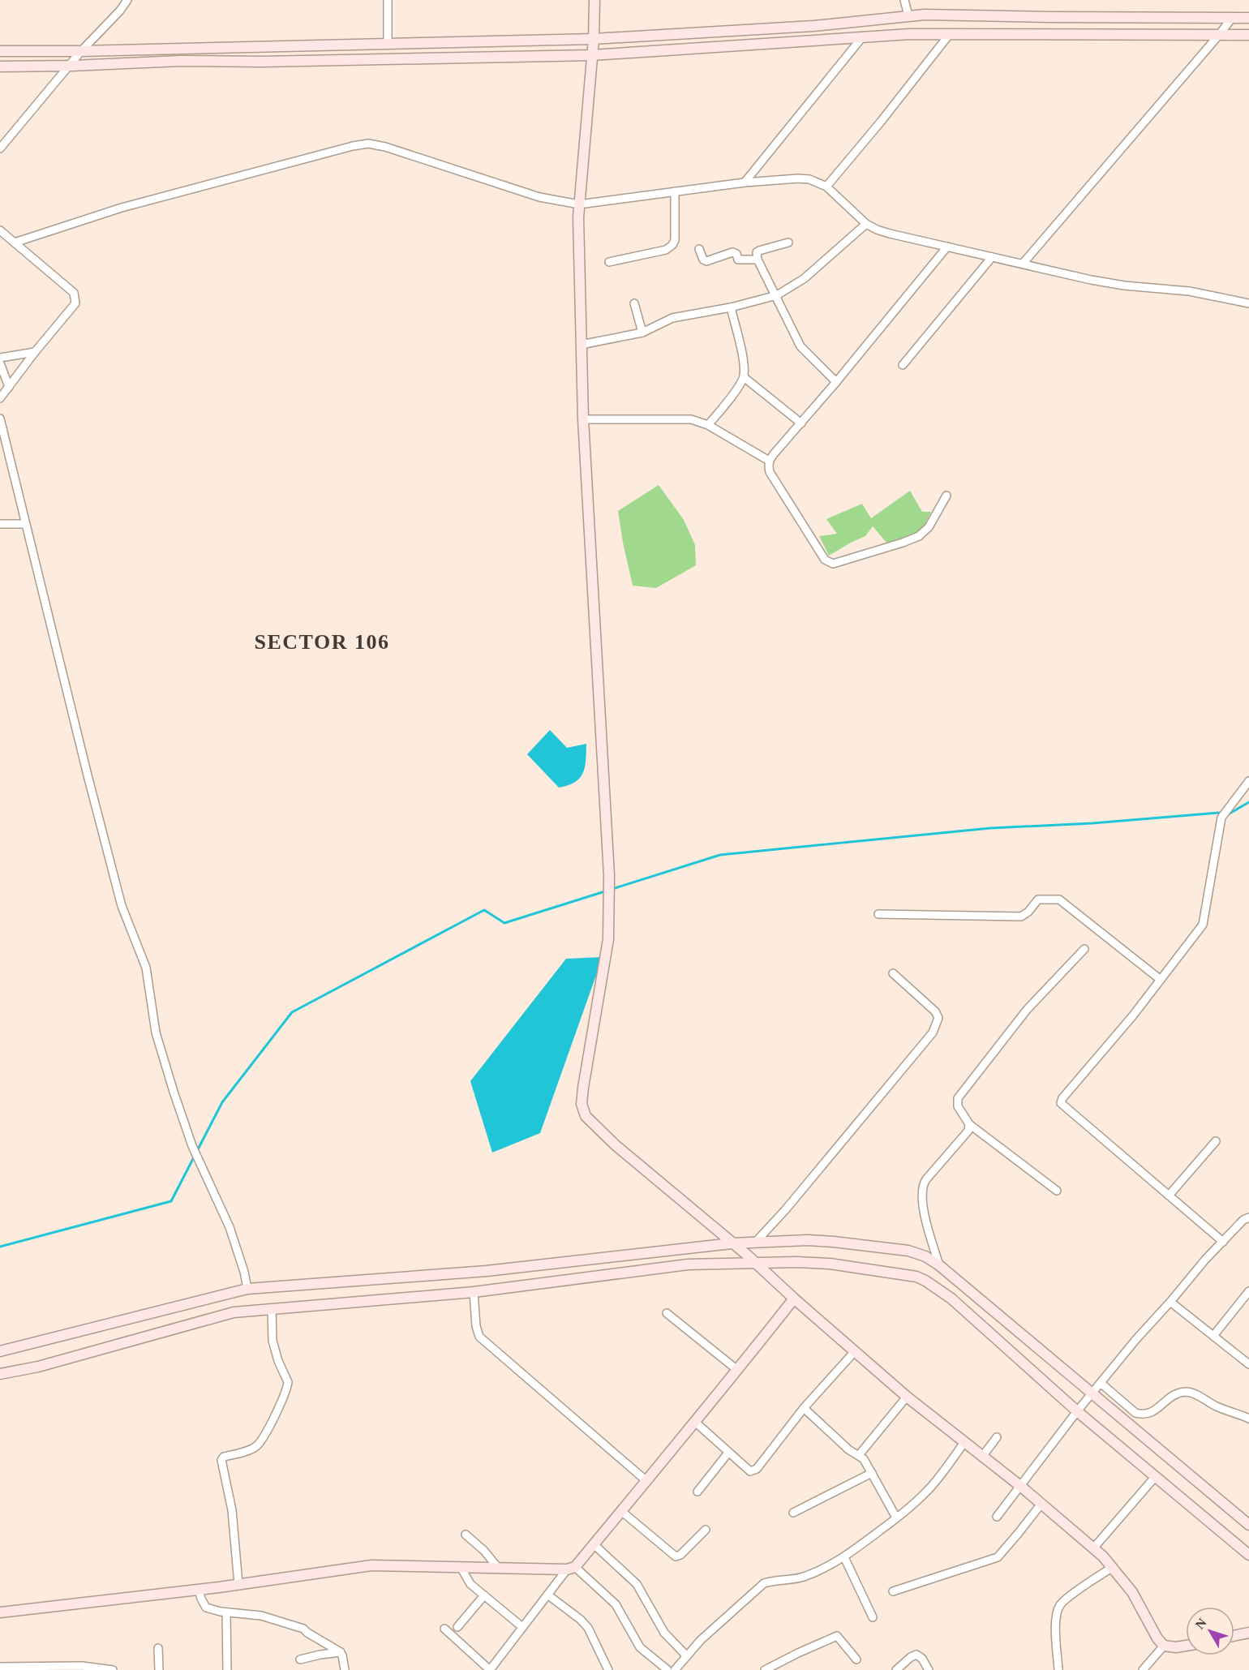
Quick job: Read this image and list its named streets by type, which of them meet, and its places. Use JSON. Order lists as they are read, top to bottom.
{
  "districts": ["SECTOR 106"],
  "north": "top left"
}
